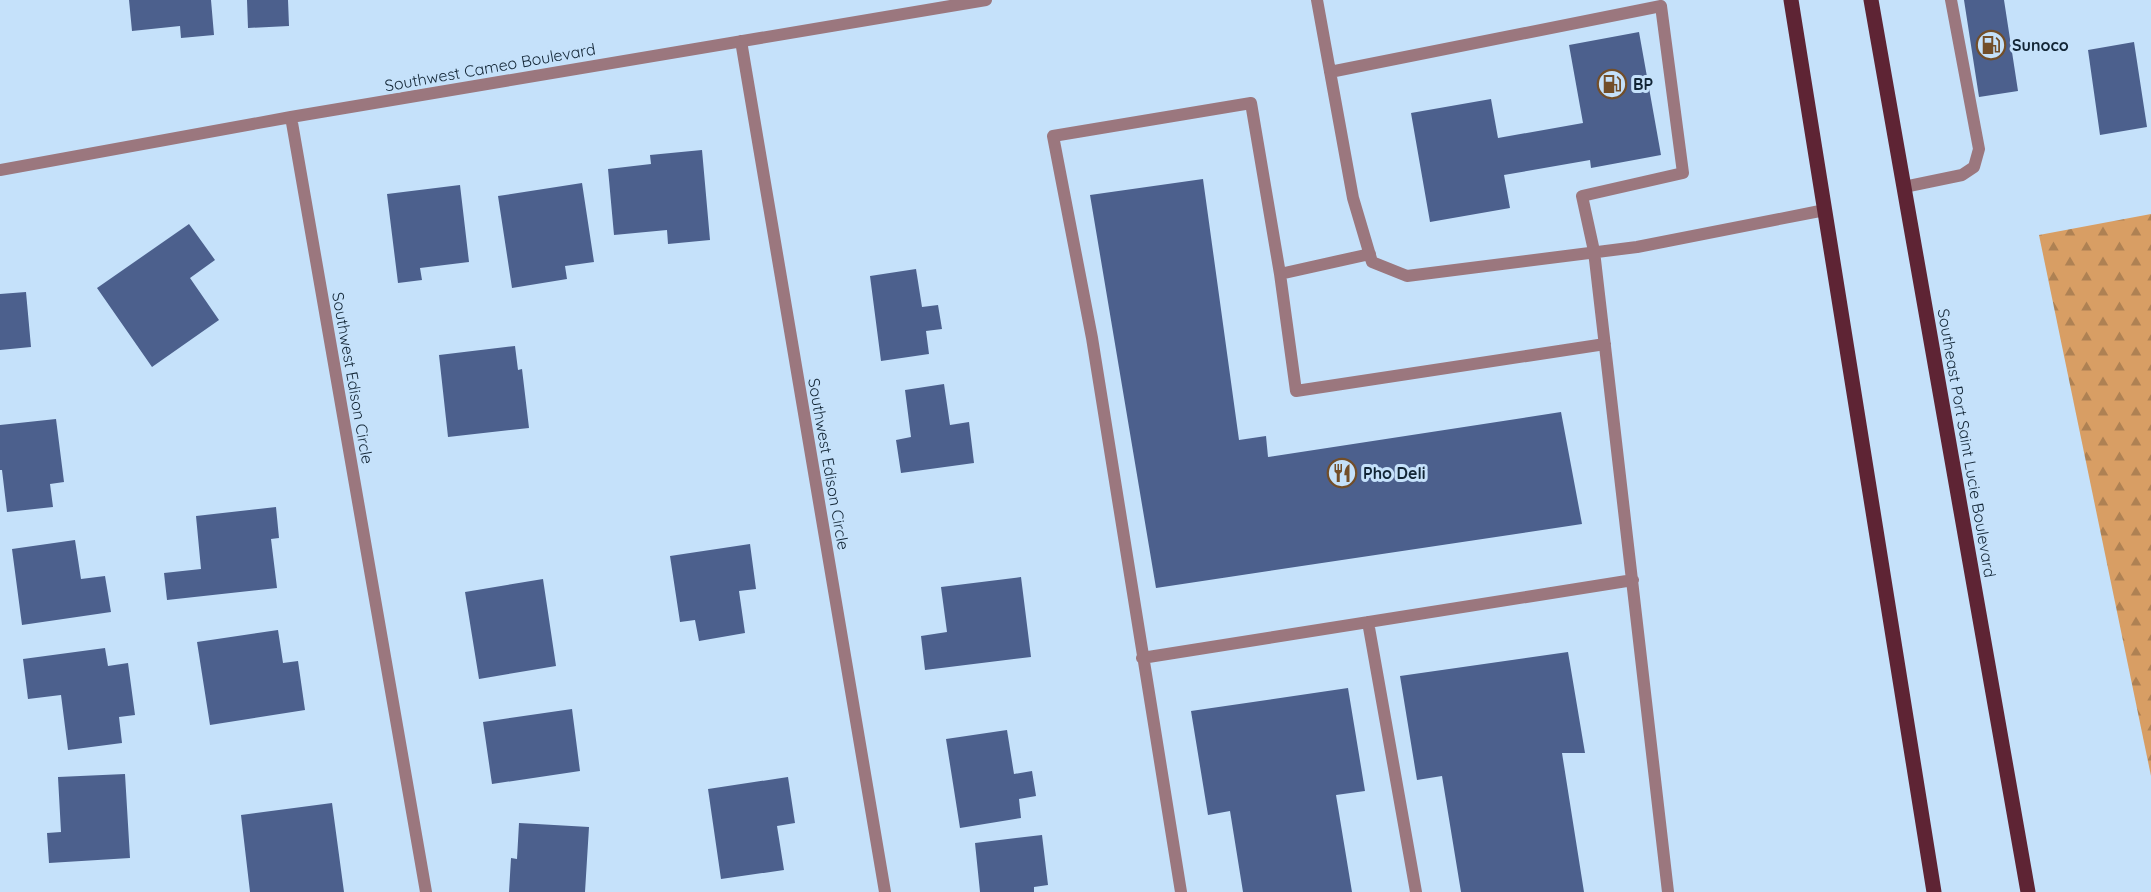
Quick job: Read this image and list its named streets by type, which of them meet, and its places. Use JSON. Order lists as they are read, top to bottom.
{
  "streets": {
    "main road": ["Southeast Port Saint Lucie Boulevard"],
    "street": ["Southwest Cameo Boulevard", "Southwest Edison Circle"]
  },
  "crossings": [
    ["Southwest Cameo Boulevard", "Southwest Edison Circle"]
  ],
  "places": {
    "fuel station": ["Sunoco", "BP"],
    "restaurant": ["Pho Deli"]
  }
}
